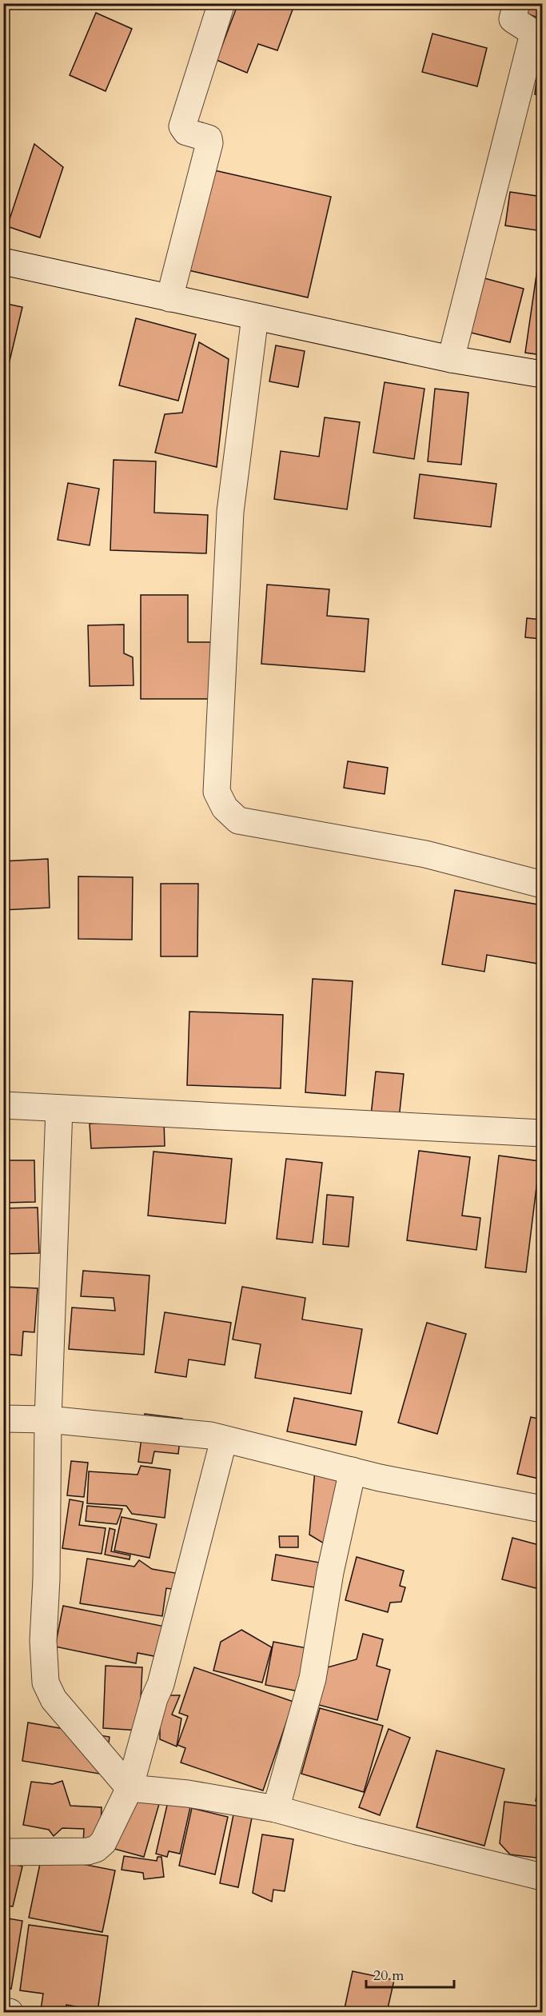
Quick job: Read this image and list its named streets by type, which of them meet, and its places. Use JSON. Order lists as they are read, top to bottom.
{
  "scale_bar": "20 m"
}
